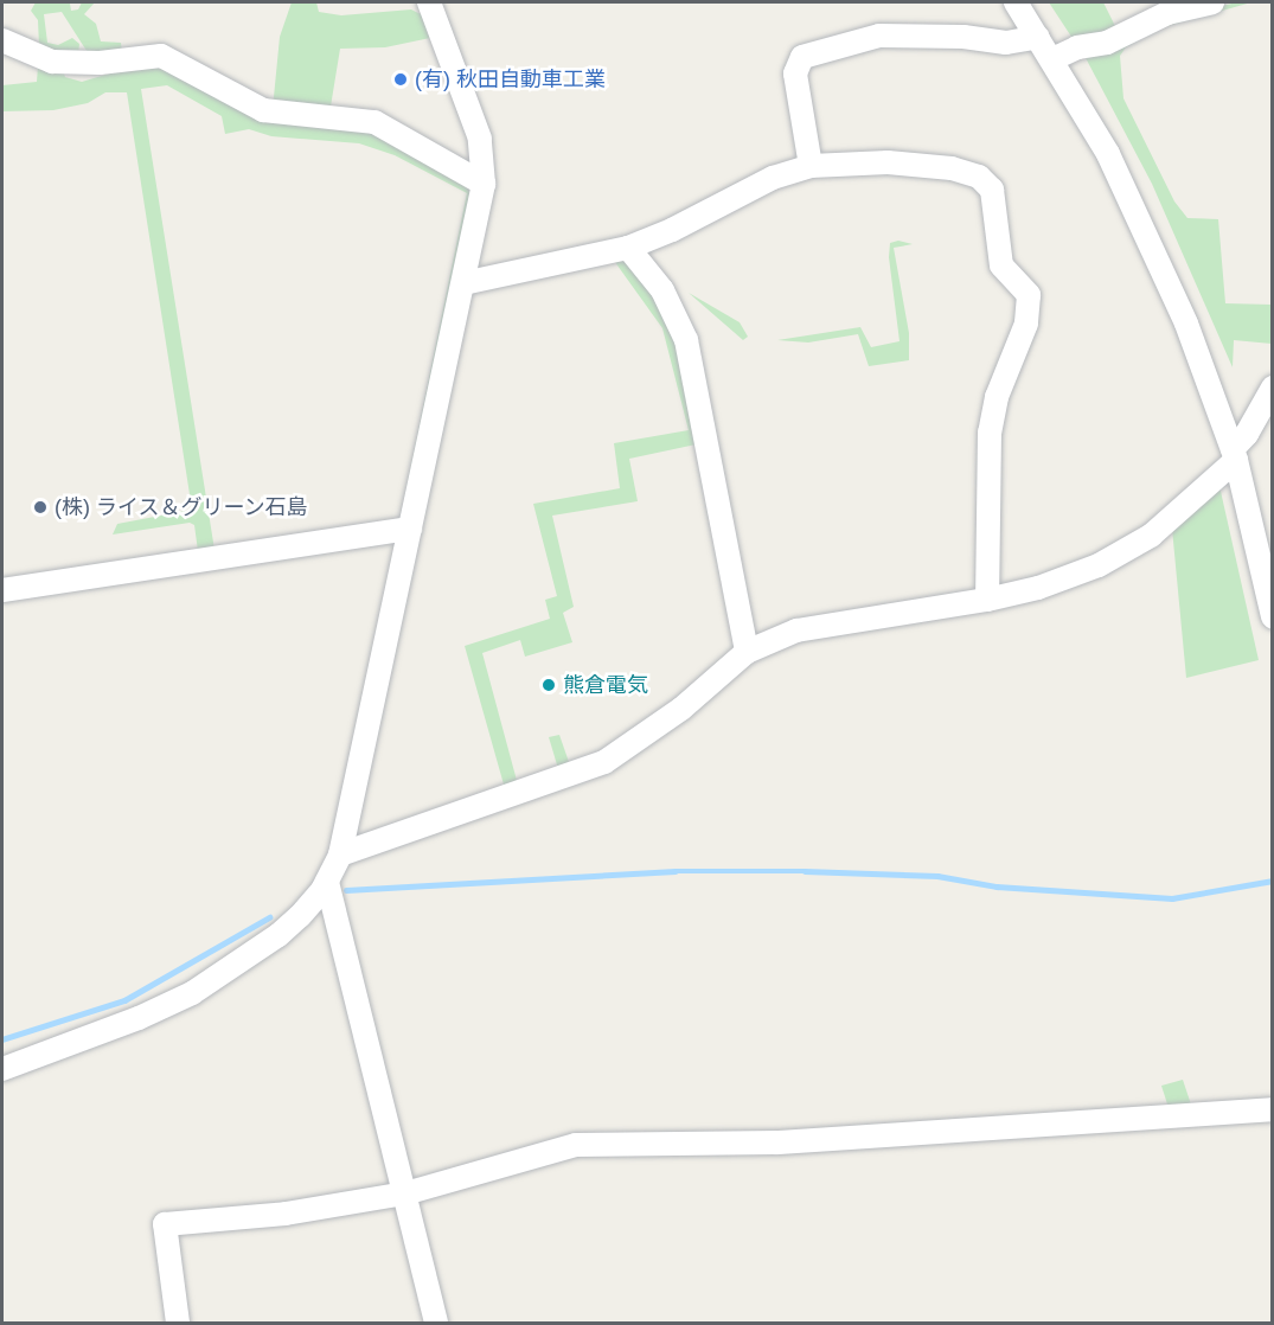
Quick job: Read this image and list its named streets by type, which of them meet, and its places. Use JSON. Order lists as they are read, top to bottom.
{
  "places": ["(有) 秋田自動車工業", "(株) ライス＆グリーン石島", "熊倉電気"]
}
